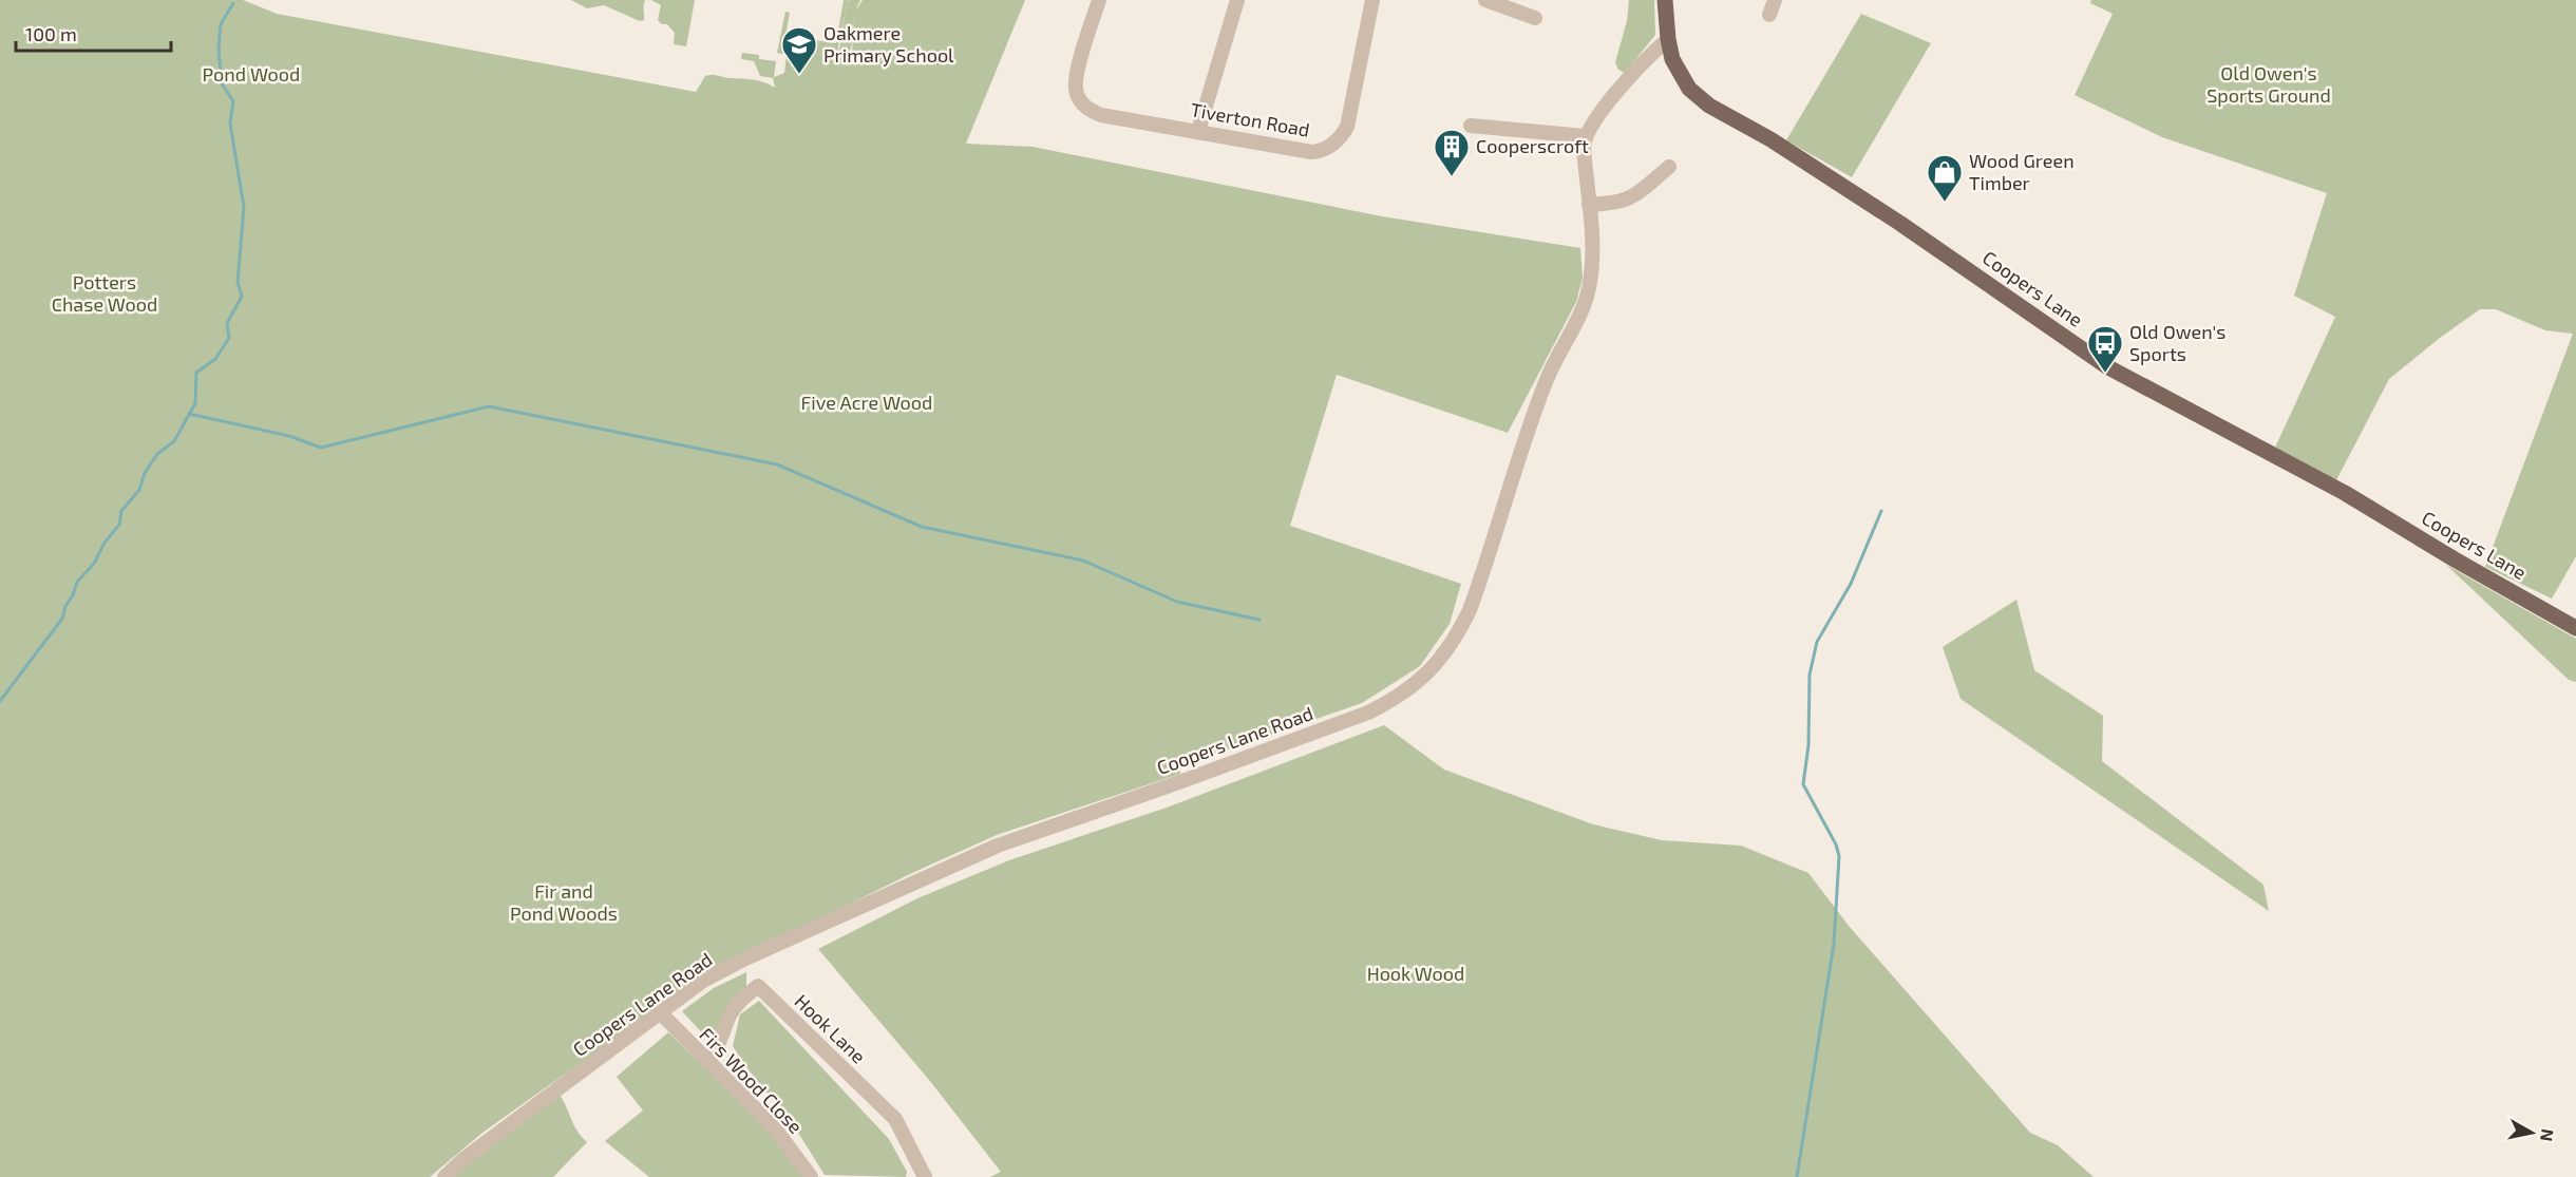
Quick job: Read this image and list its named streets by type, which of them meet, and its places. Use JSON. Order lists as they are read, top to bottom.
{
  "streets": {
    "main road": ["Coopers Lane"],
    "street": [
      "Tiverton Road",
      "Coopers Lane Road",
      "Hook Lane",
      "Firs Wood Close"
    ]
  },
  "crossings": [
    ["Coopers Lane Road", "Firs Wood Close"],
    ["Hook Lane", "Firs Wood Close"]
  ],
  "parks": [
    "Old Owen's Sports Ground",
    "Pond Wood",
    "Potters Chase Wood",
    "Five Acre Wood",
    "Fir and Pond Woods",
    "Hook Wood"
  ],
  "places": {
    "school or university": ["Oakmere Primary School"],
    "building": ["Cooperscroft"],
    "shop": ["Wood Green Timber"],
    "bus stop": ["Old Owen's Sports"]
  },
  "scale_bar": "100 m",
  "north": "right"
}
